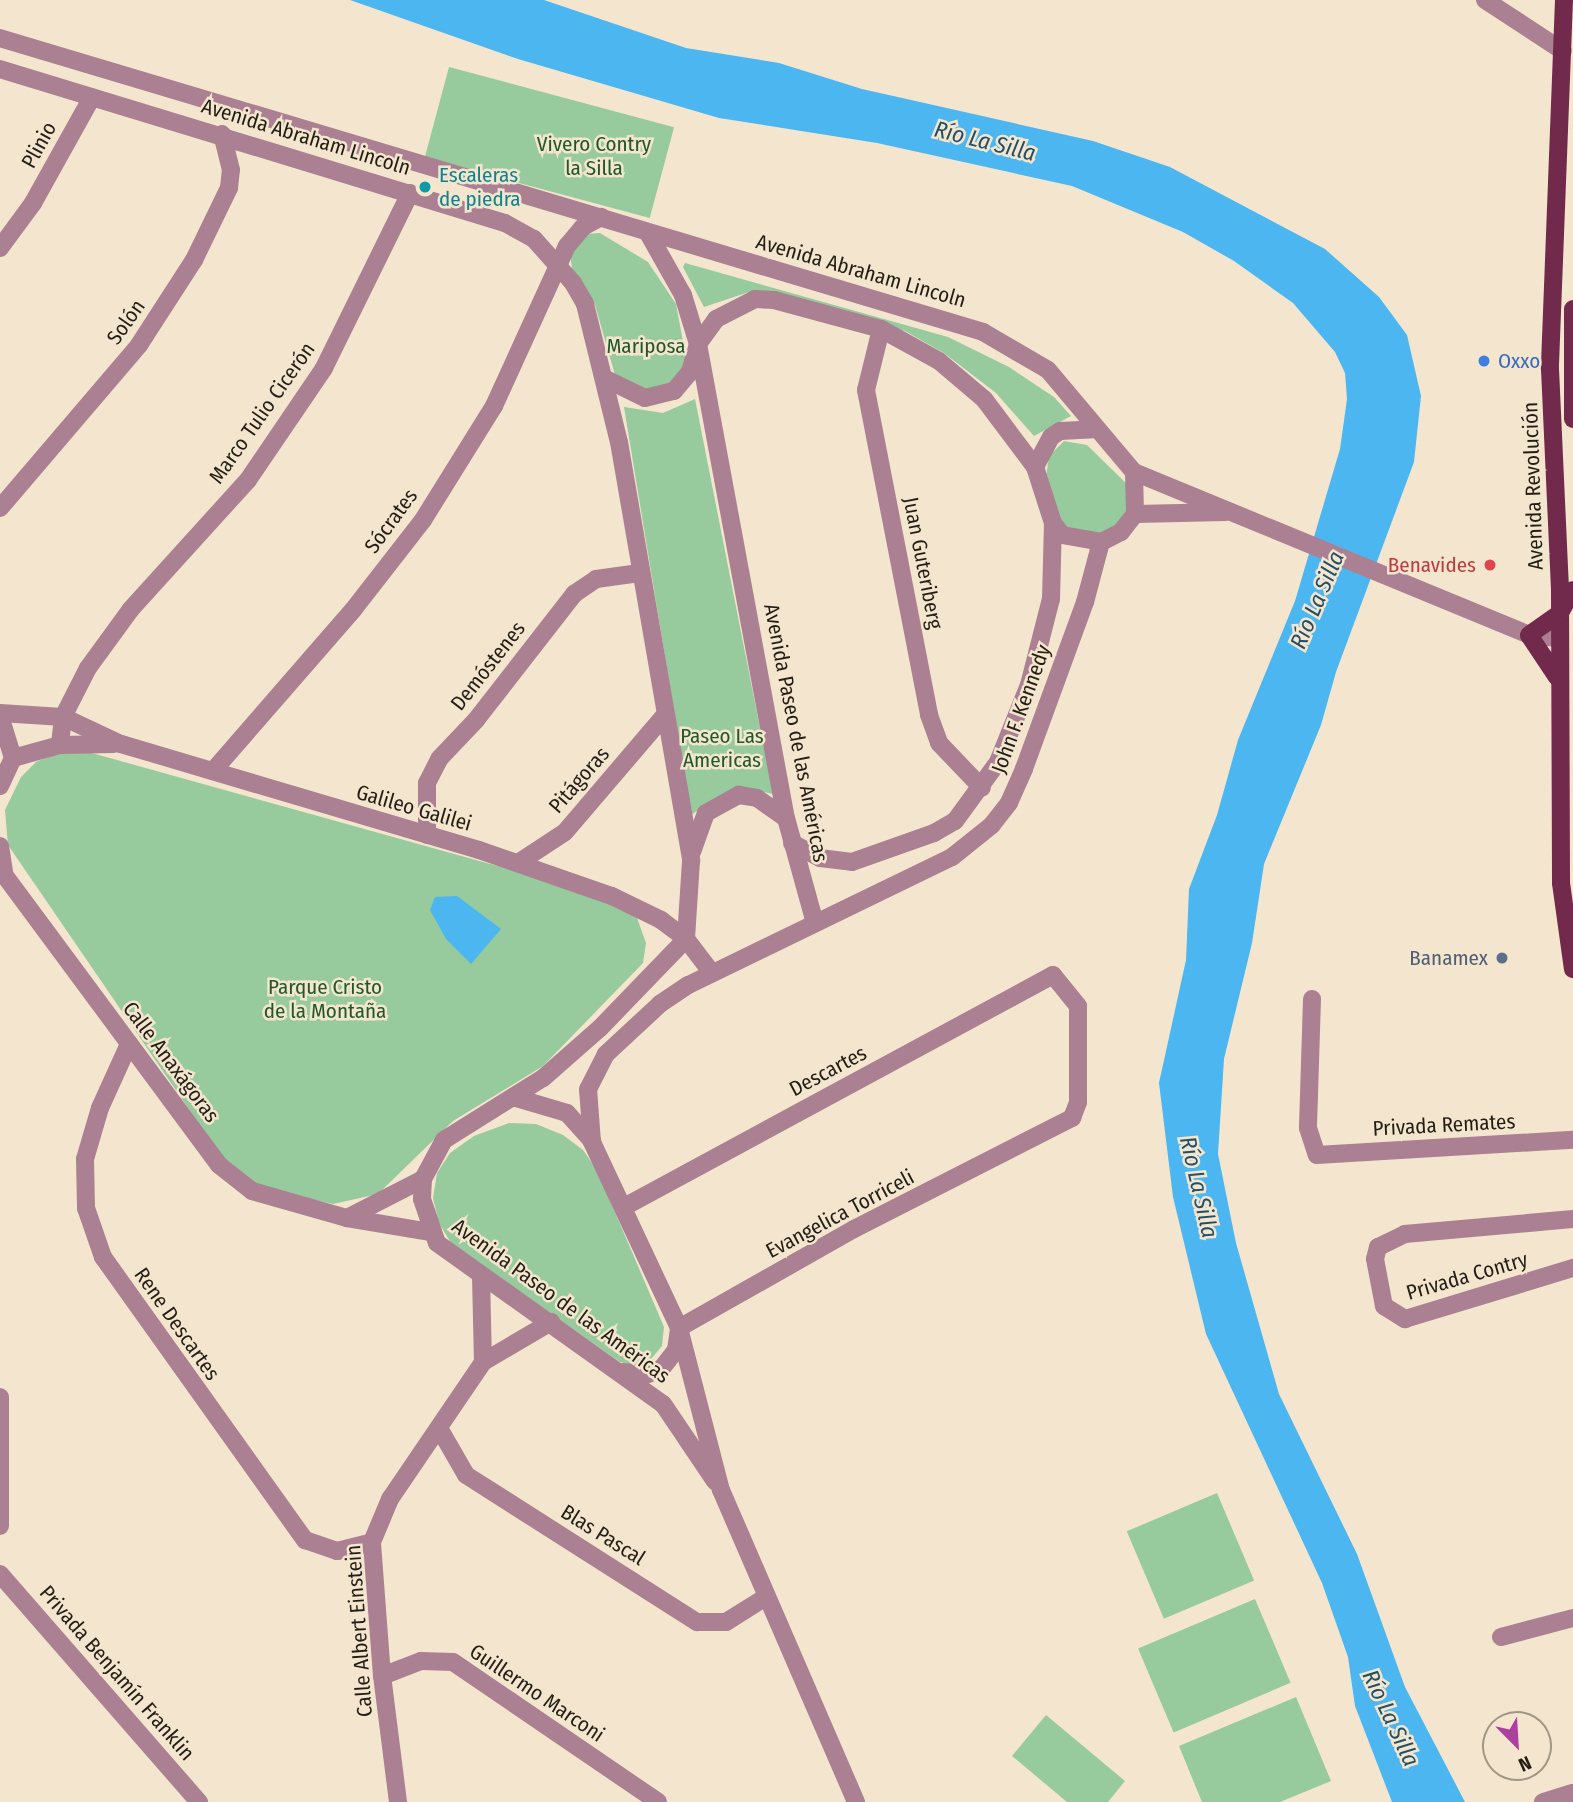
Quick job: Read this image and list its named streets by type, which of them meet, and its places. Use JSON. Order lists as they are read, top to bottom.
{
  "streets": {
    "main road": ["Avenida Revolución"],
    "street": [
      "Avenida Abraham Lincoln",
      "Plinio",
      "Solón",
      "Marco Tulio Cicerón",
      "Sócrates",
      "Juan Guteriberg",
      "Demóstenes",
      "John F. Kennedy",
      "Avenida Paseo de las Américas",
      "Pitágoras",
      "Galileo Galilei",
      "Calle Anaxágoras",
      "Descartes",
      "Privada Remates",
      "Evangelica Torriceli",
      "Privada Contry",
      "Rene Descartes",
      "Blas Pascal",
      "Calle Albert Einstein",
      "Privada Benjamín Franklin",
      "Guillermo Marconi"
    ]
  },
  "crossings": [
    ["Avenida Abraham Lincoln", "Plinio"],
    ["Avenida Abraham Lincoln", "Solón"],
    ["Avenida Abraham Lincoln", "Marco Tulio Cicerón"],
    ["Avenida Abraham Lincoln", "Sócrates"],
    ["Avenida Abraham Lincoln", "John F. Kennedy"],
    ["Avenida Abraham Lincoln", "Avenida Paseo de las Américas"],
    ["Marco Tulio Cicerón", "Galileo Galilei"],
    ["Sócrates", "Galileo Galilei"],
    ["Juan Guteriberg", "John F. Kennedy"],
    ["Demóstenes", "Galileo Galilei"],
    ["John F. Kennedy", "Avenida Paseo de las Américas"],
    ["Avenida Paseo de las Américas", "Calle Anaxágoras"],
    ["Avenida Paseo de las Américas", "Descartes"],
    ["Avenida Paseo de las Américas", "Evangelica Torriceli"],
    ["Avenida Paseo de las Américas", "Blas Pascal"],
    ["Avenida Paseo de las Américas", "Calle Albert Einstein"],
    ["Pitágoras", "Galileo Galilei"],
    ["Calle Anaxágoras", "Rene Descartes"],
    ["Descartes", "Evangelica Torriceli"],
    ["Rene Descartes", "Calle Albert Einstein"],
    ["Blas Pascal", "Calle Albert Einstein"],
    ["Calle Albert Einstein", "Guillermo Marconi"]
  ],
  "water": ["Río La Silla"],
  "parks": [
    "Vivero Contry la Silla",
    "Mariposa",
    "Paseo Las Americas",
    "Parque Cristo de la Montaña"
  ],
  "places": [
    "Escaleras de piedra",
    "Oxxo",
    "Benavides",
    "Banamex"
  ],
  "north": "bottom right"
}
